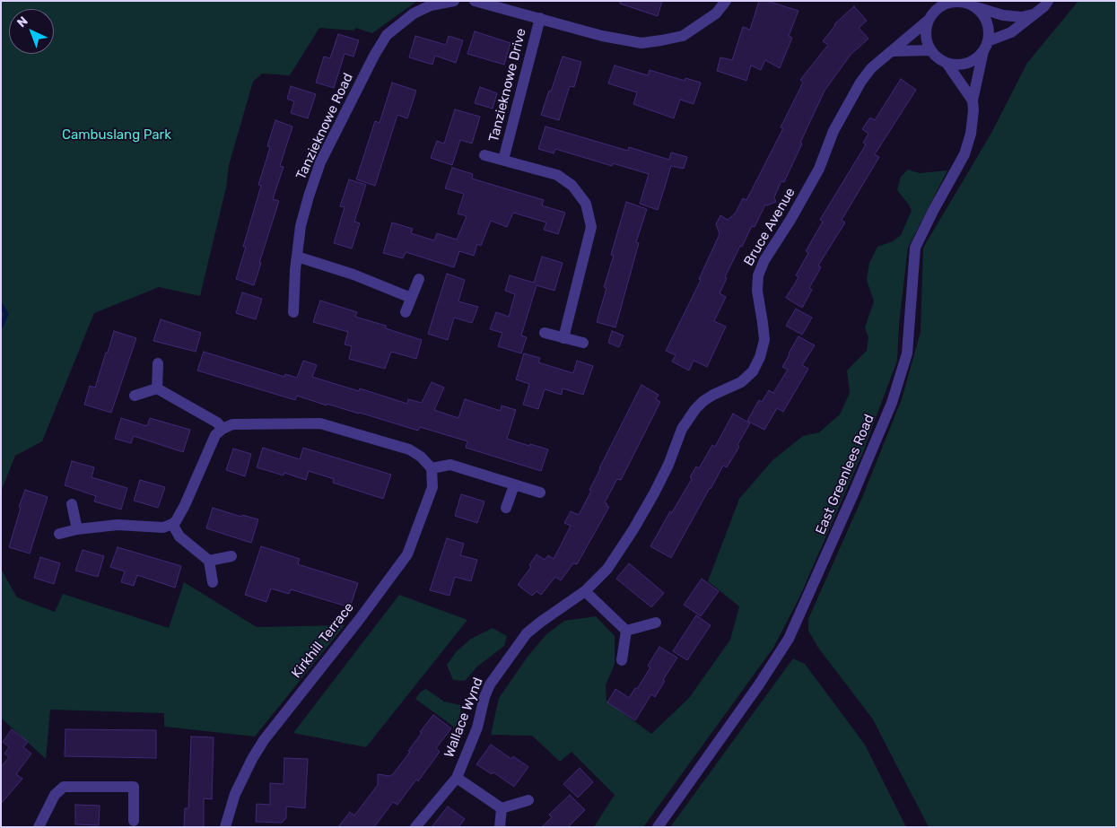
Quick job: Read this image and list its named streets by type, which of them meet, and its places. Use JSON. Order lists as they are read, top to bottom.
{
  "streets": {
    "street": [
      "Tanzieknowe Drive",
      "Tanzieknowe Road",
      "Bruce Avenue",
      "East Greenlees Road",
      "Kirkhill Terrace",
      "Wallace Wynd"
    ]
  },
  "crossings": [
    ["Bruce Avenue", "East Greenlees Road"],
    ["Bruce Avenue", "Wallace Wynd"]
  ],
  "parks": ["Cambuslang Park"],
  "north": "top left"
}
